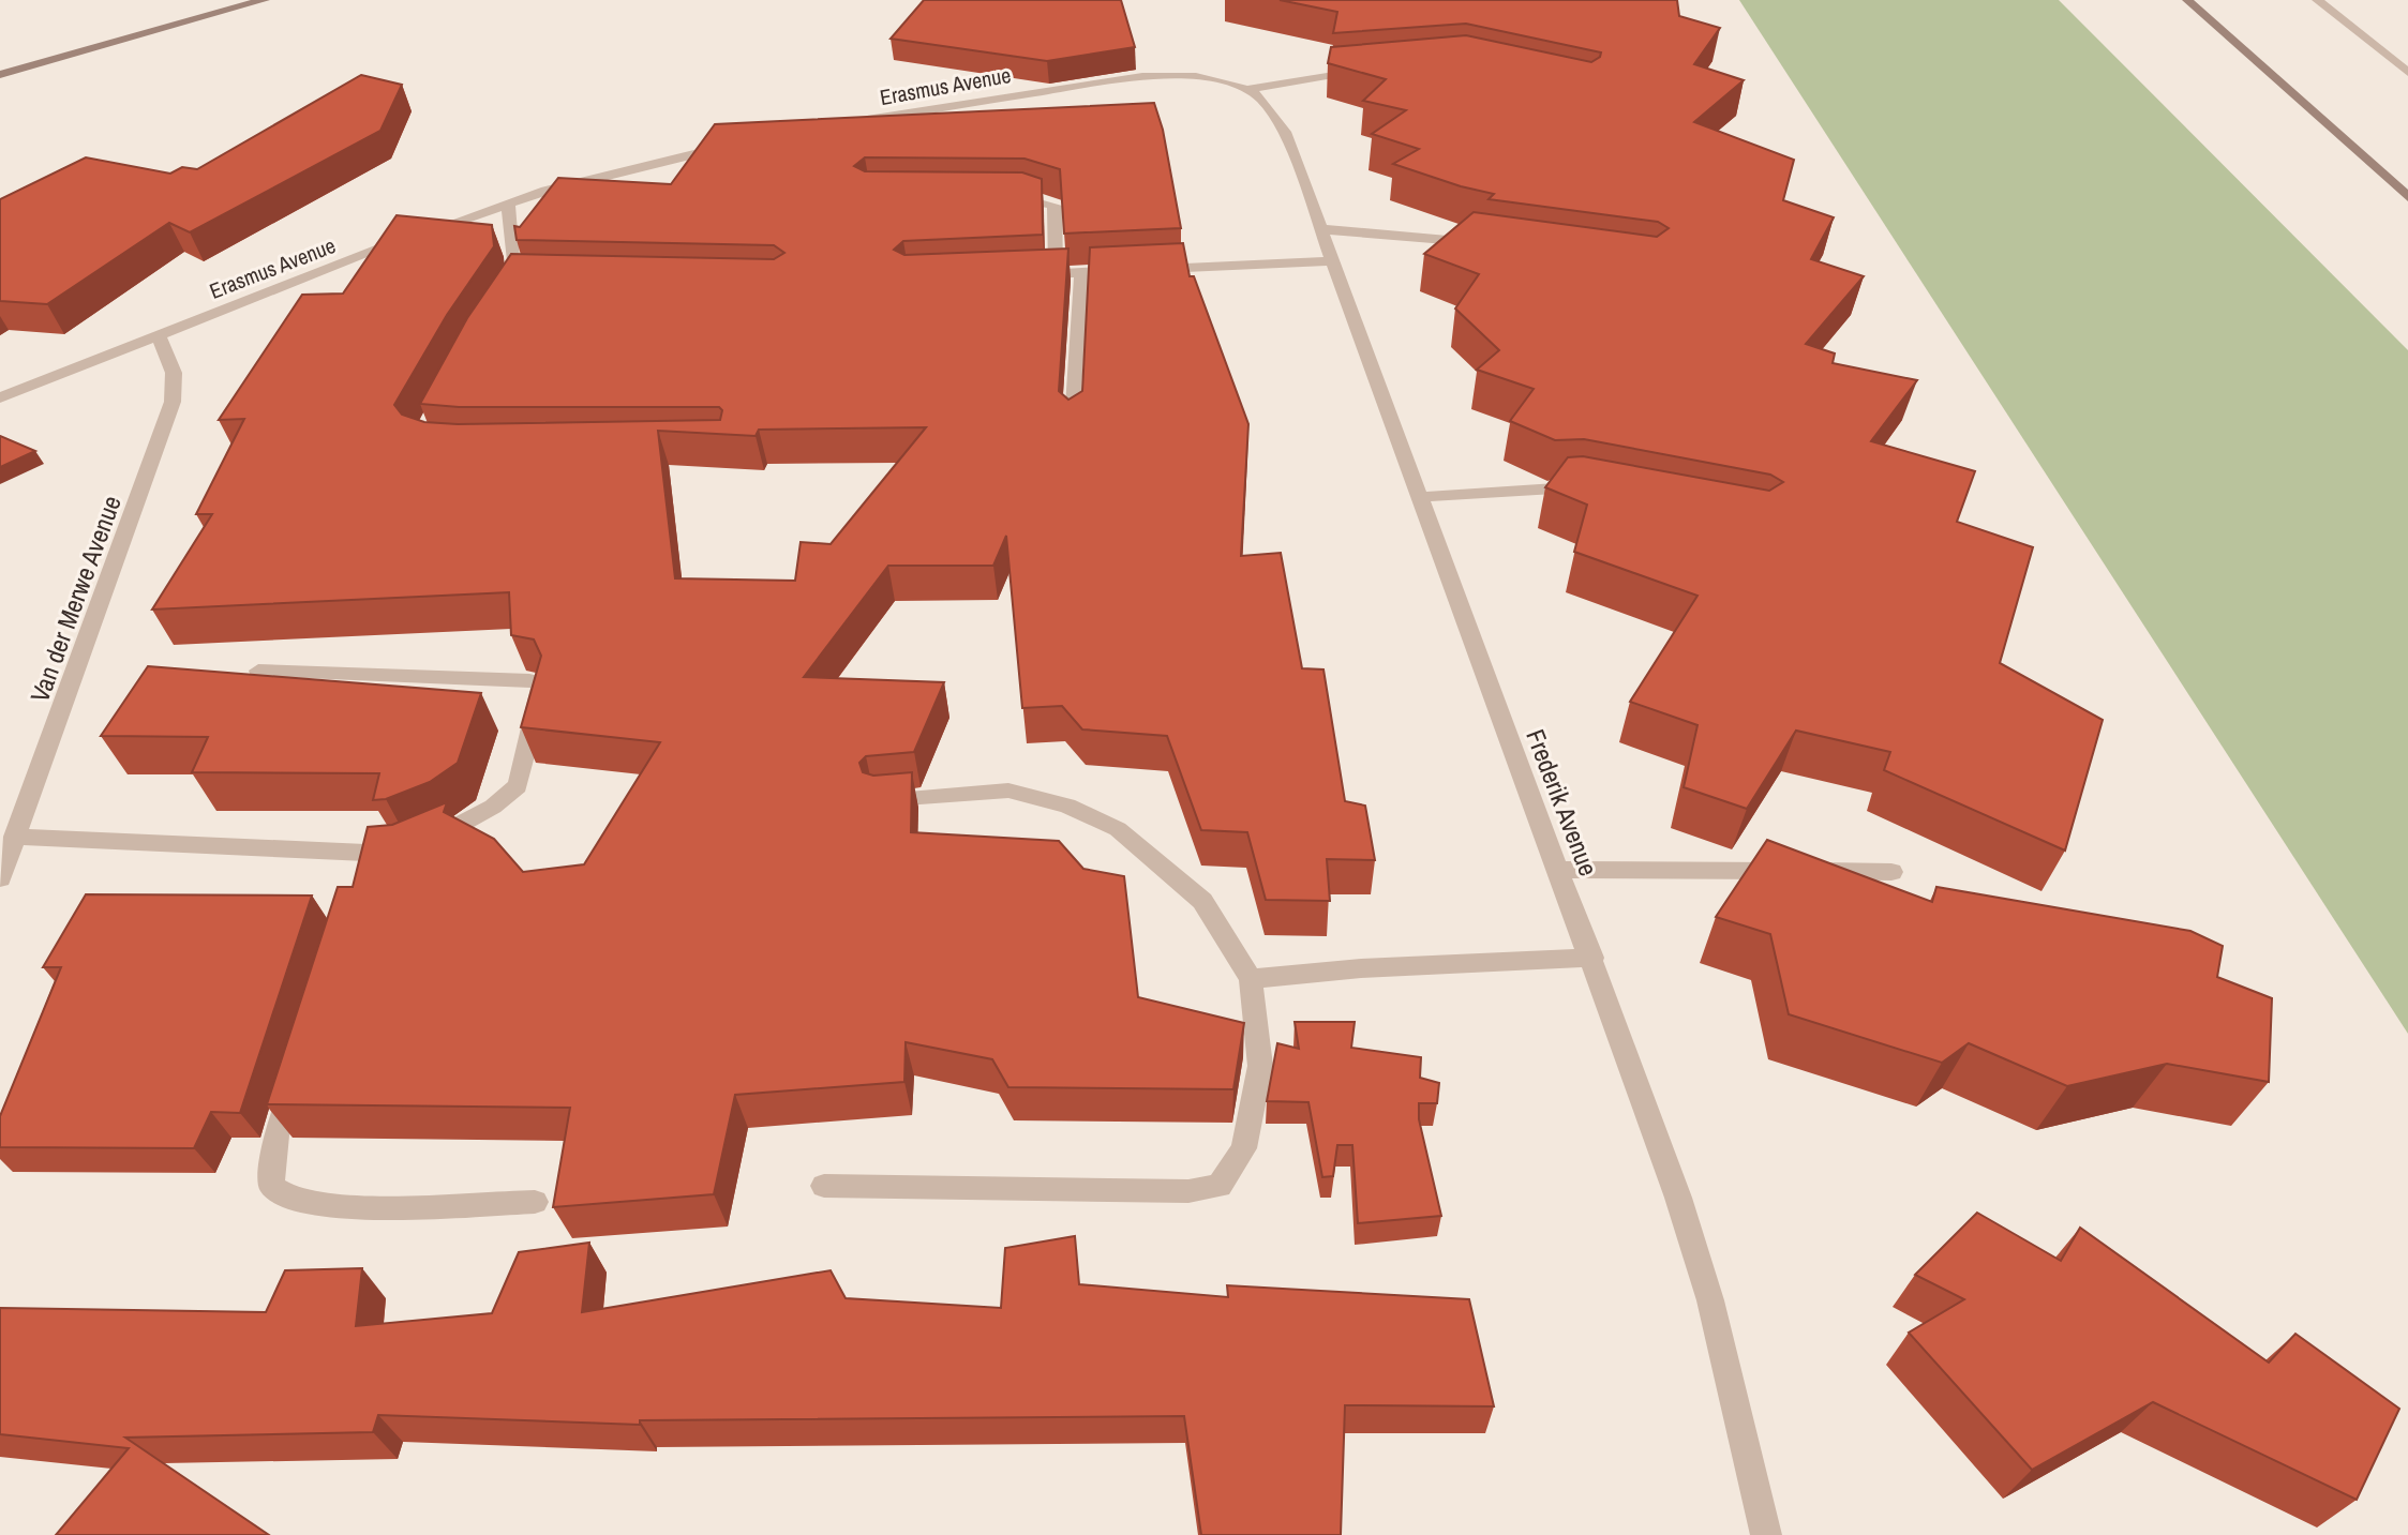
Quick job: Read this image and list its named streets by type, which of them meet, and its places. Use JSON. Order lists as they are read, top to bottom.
{
  "streets": {
    "street": ["Erasmus Avenue", "Van der Merwe Avenue", "Frederik Avenue"]
  },
  "crossings": [
    ["Erasmus Avenue", "Van der Merwe Avenue"],
    ["Erasmus Avenue", "Frederik Avenue"]
  ]
}
